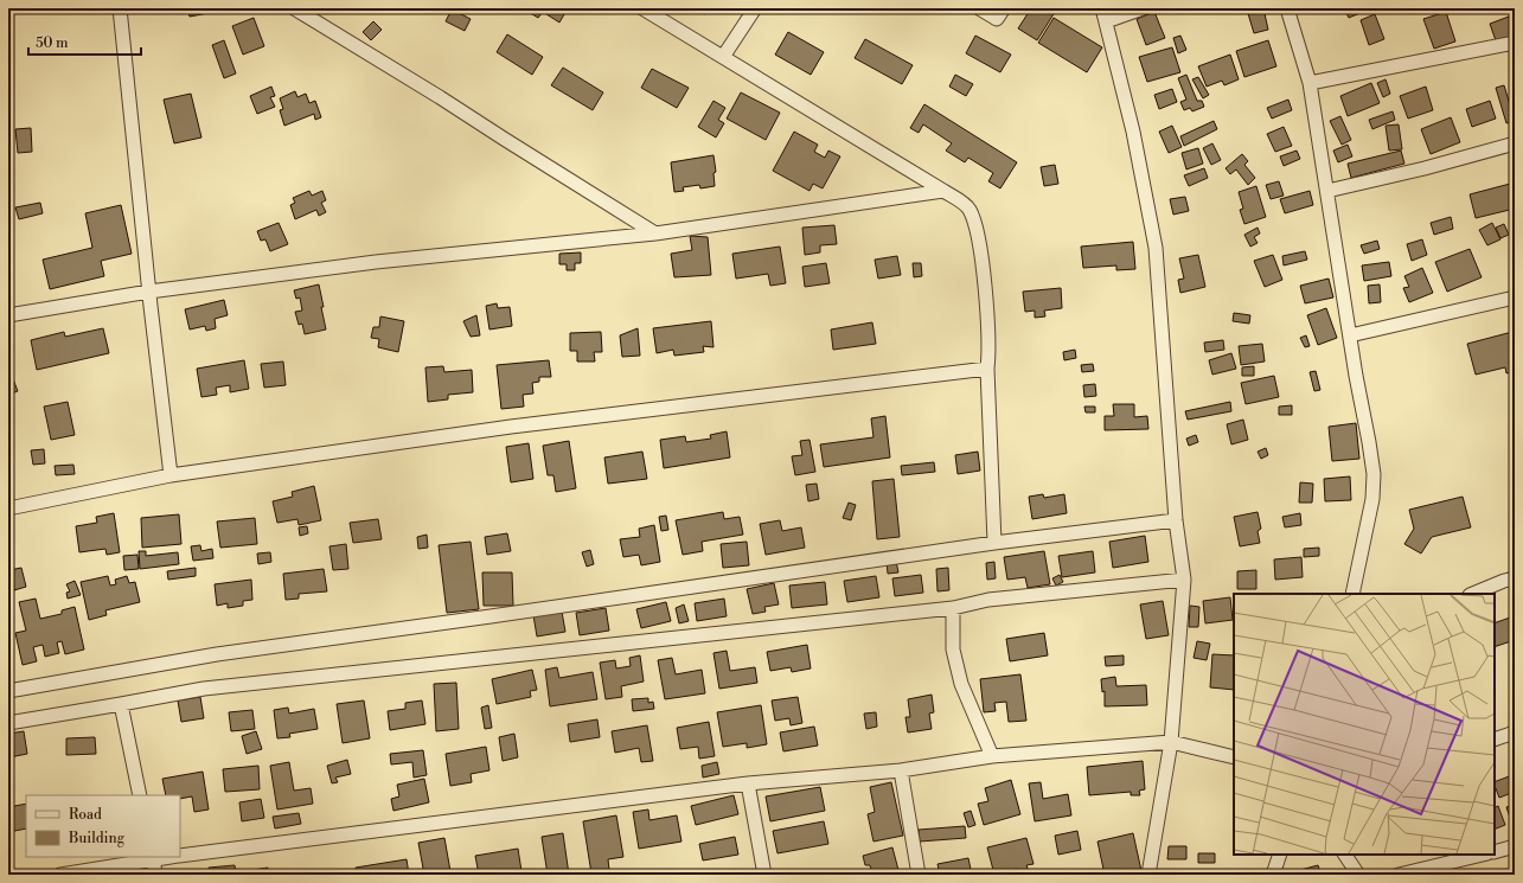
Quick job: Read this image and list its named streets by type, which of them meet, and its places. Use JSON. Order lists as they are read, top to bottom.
{
  "legend": ["Road", "Building"],
  "scale_bar": "50 m"
}
